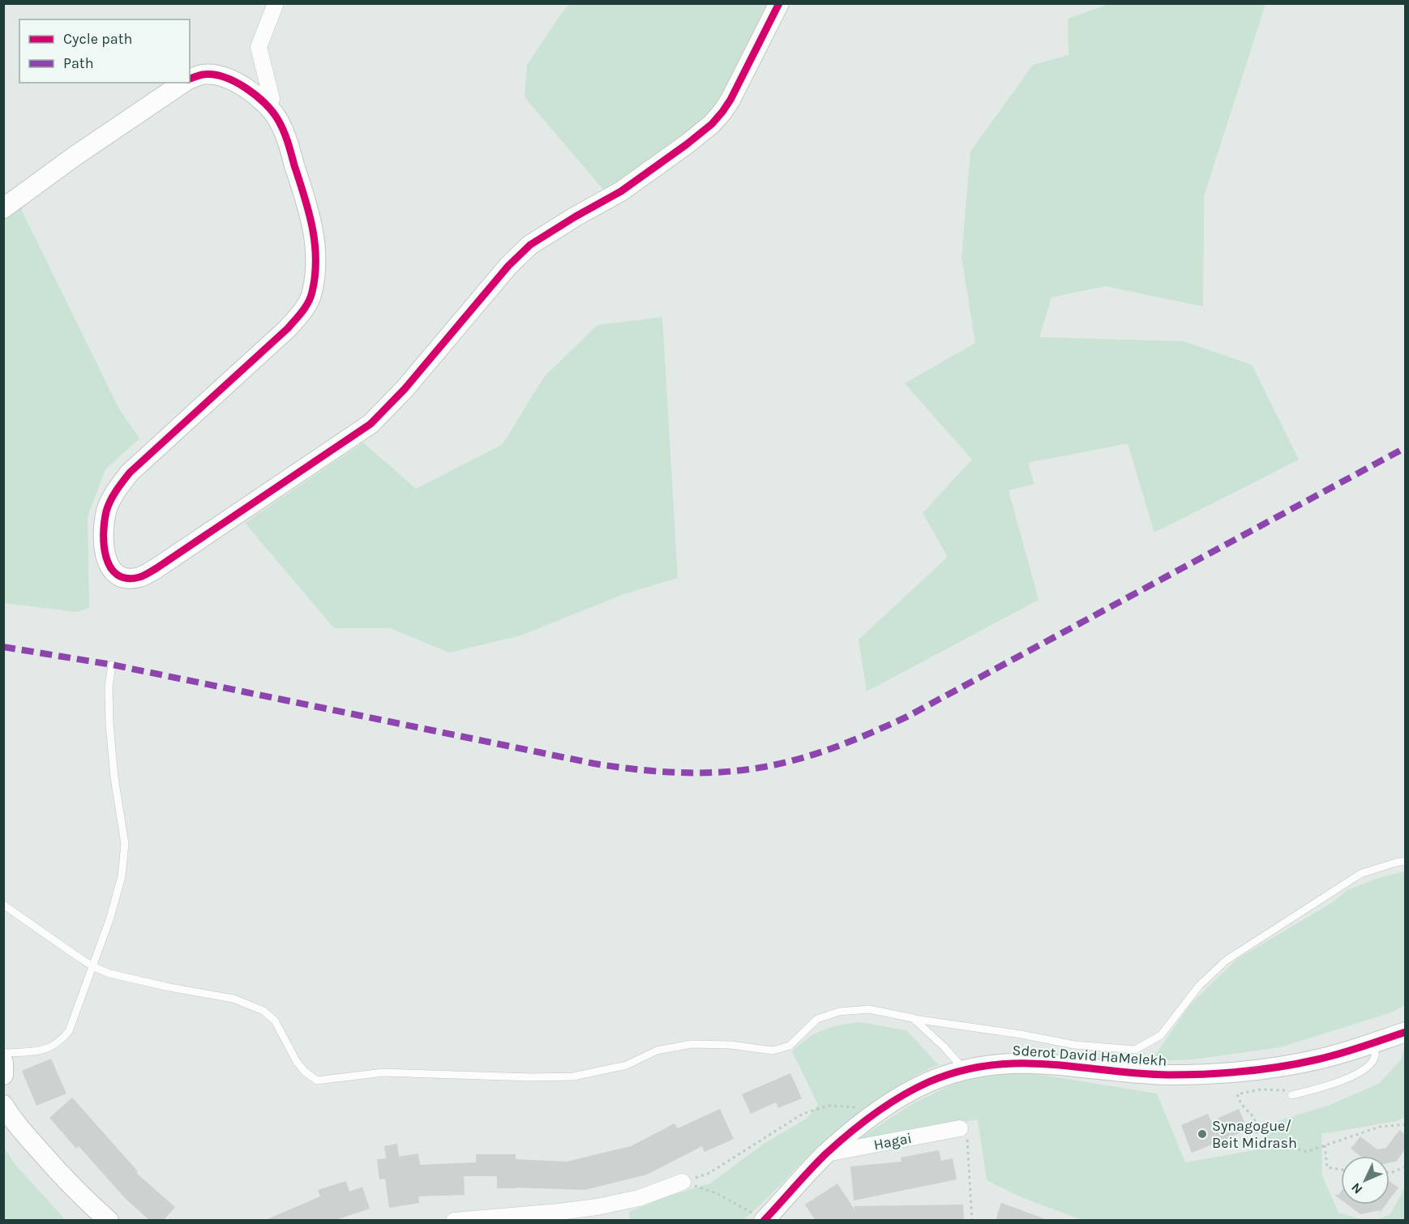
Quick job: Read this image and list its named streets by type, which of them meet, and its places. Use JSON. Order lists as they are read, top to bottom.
{
  "streets": {
    "street": ["Sderot David HaMelekh", "Hagai"]
  },
  "crossings": [
    ["Sderot David HaMelekh", "Hagai"]
  ],
  "places": ["Synagogue/ Beit Midrash"],
  "legend": ["Cycle path", "Path"],
  "north": "bottom left"
}
